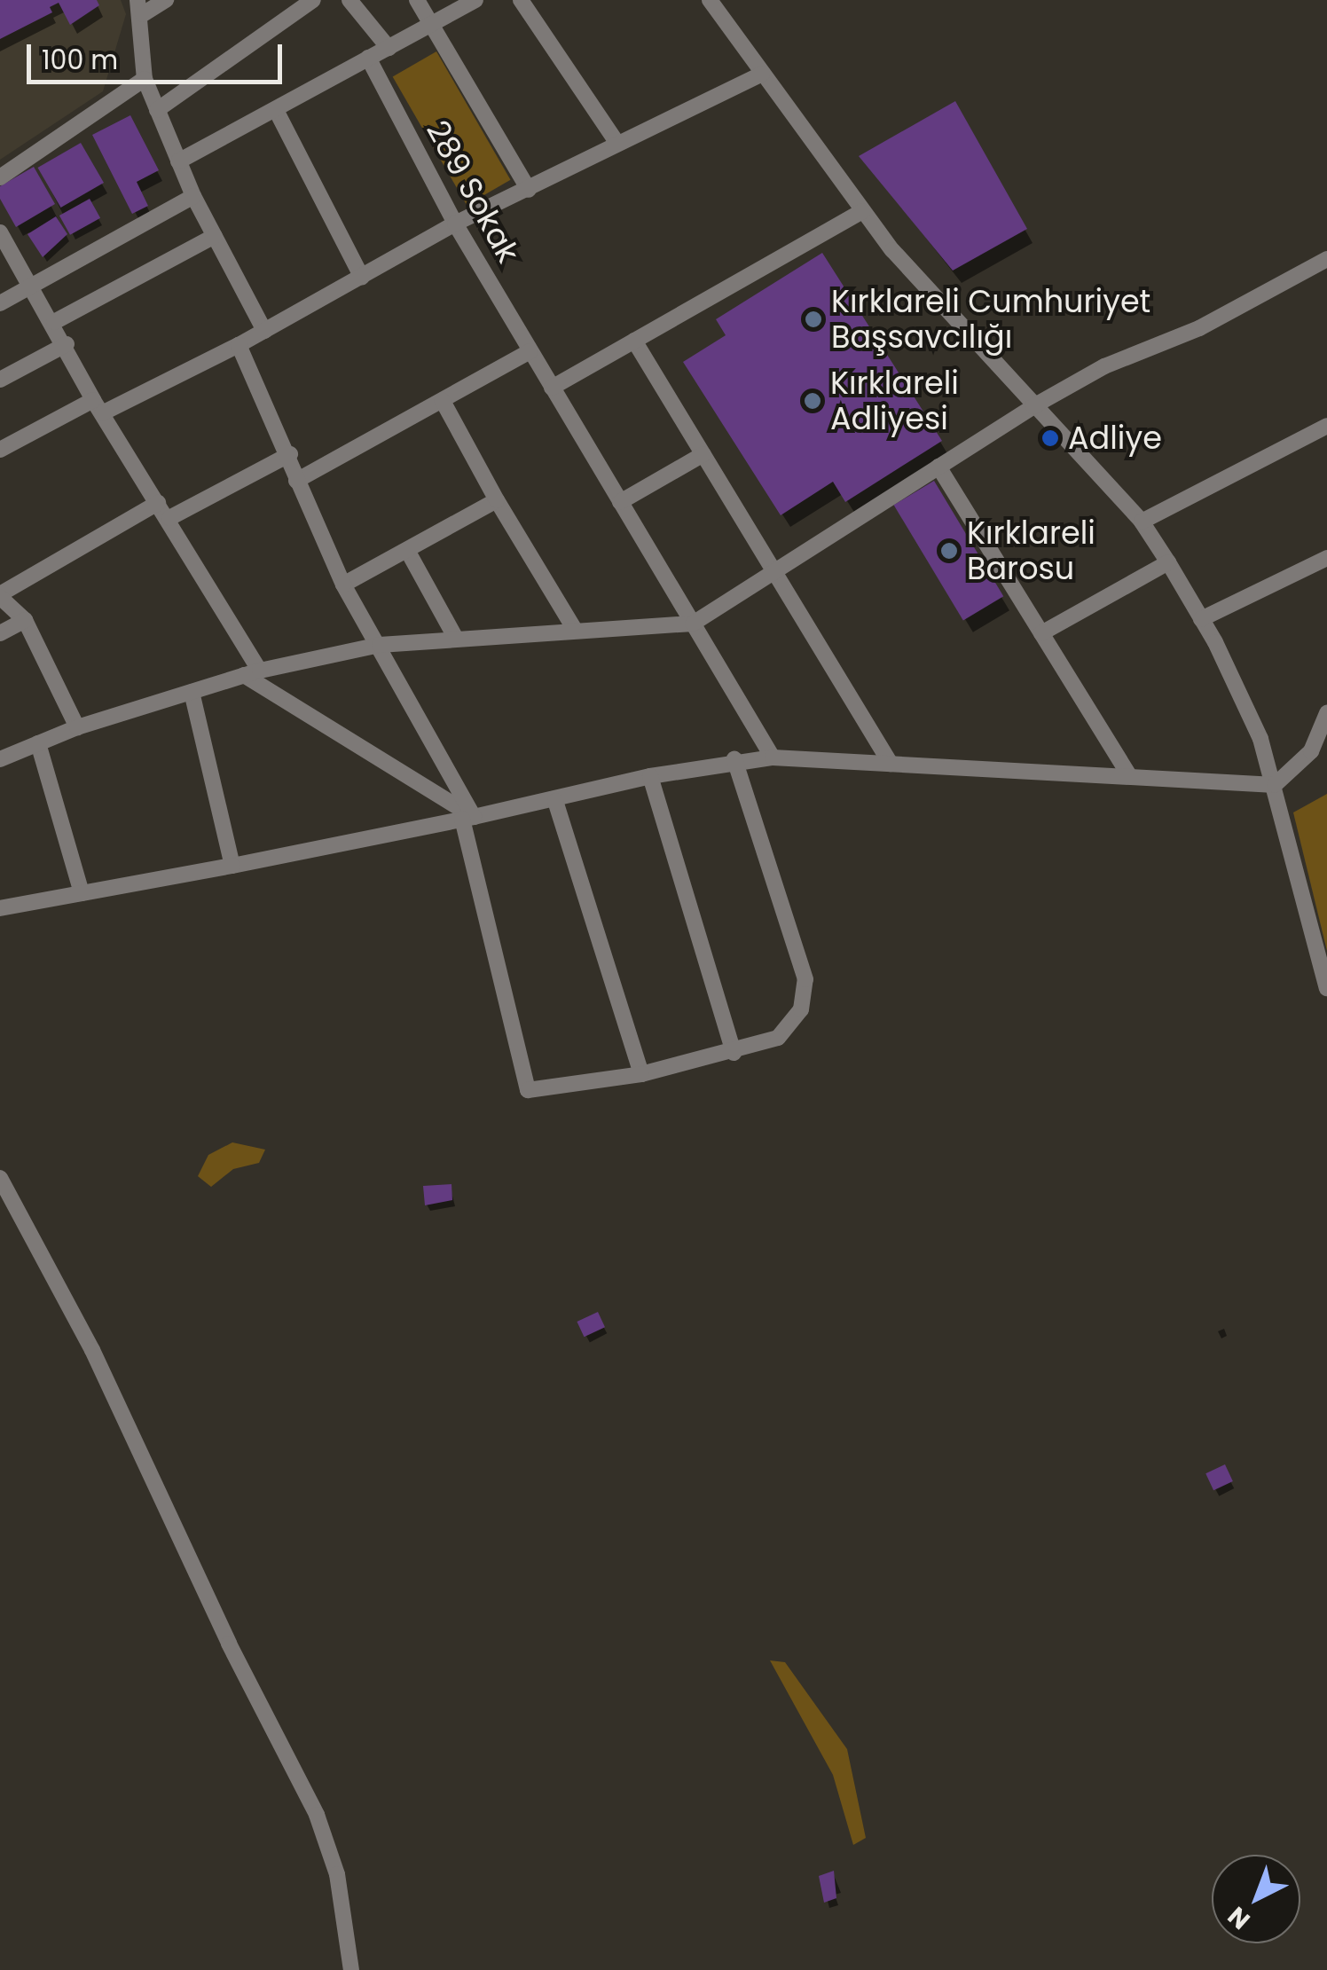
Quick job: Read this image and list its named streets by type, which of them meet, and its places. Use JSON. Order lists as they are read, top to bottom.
{
  "streets": {
    "street": ["289 Sokak"]
  },
  "places": [
    "Kırklareli Cumhuriyet Başsavcılığı",
    "Kırklareli Adliyesi",
    "Adliye",
    "Kırklareli Barosu"
  ],
  "scale_bar": "100 m",
  "north": "bottom left"
}
